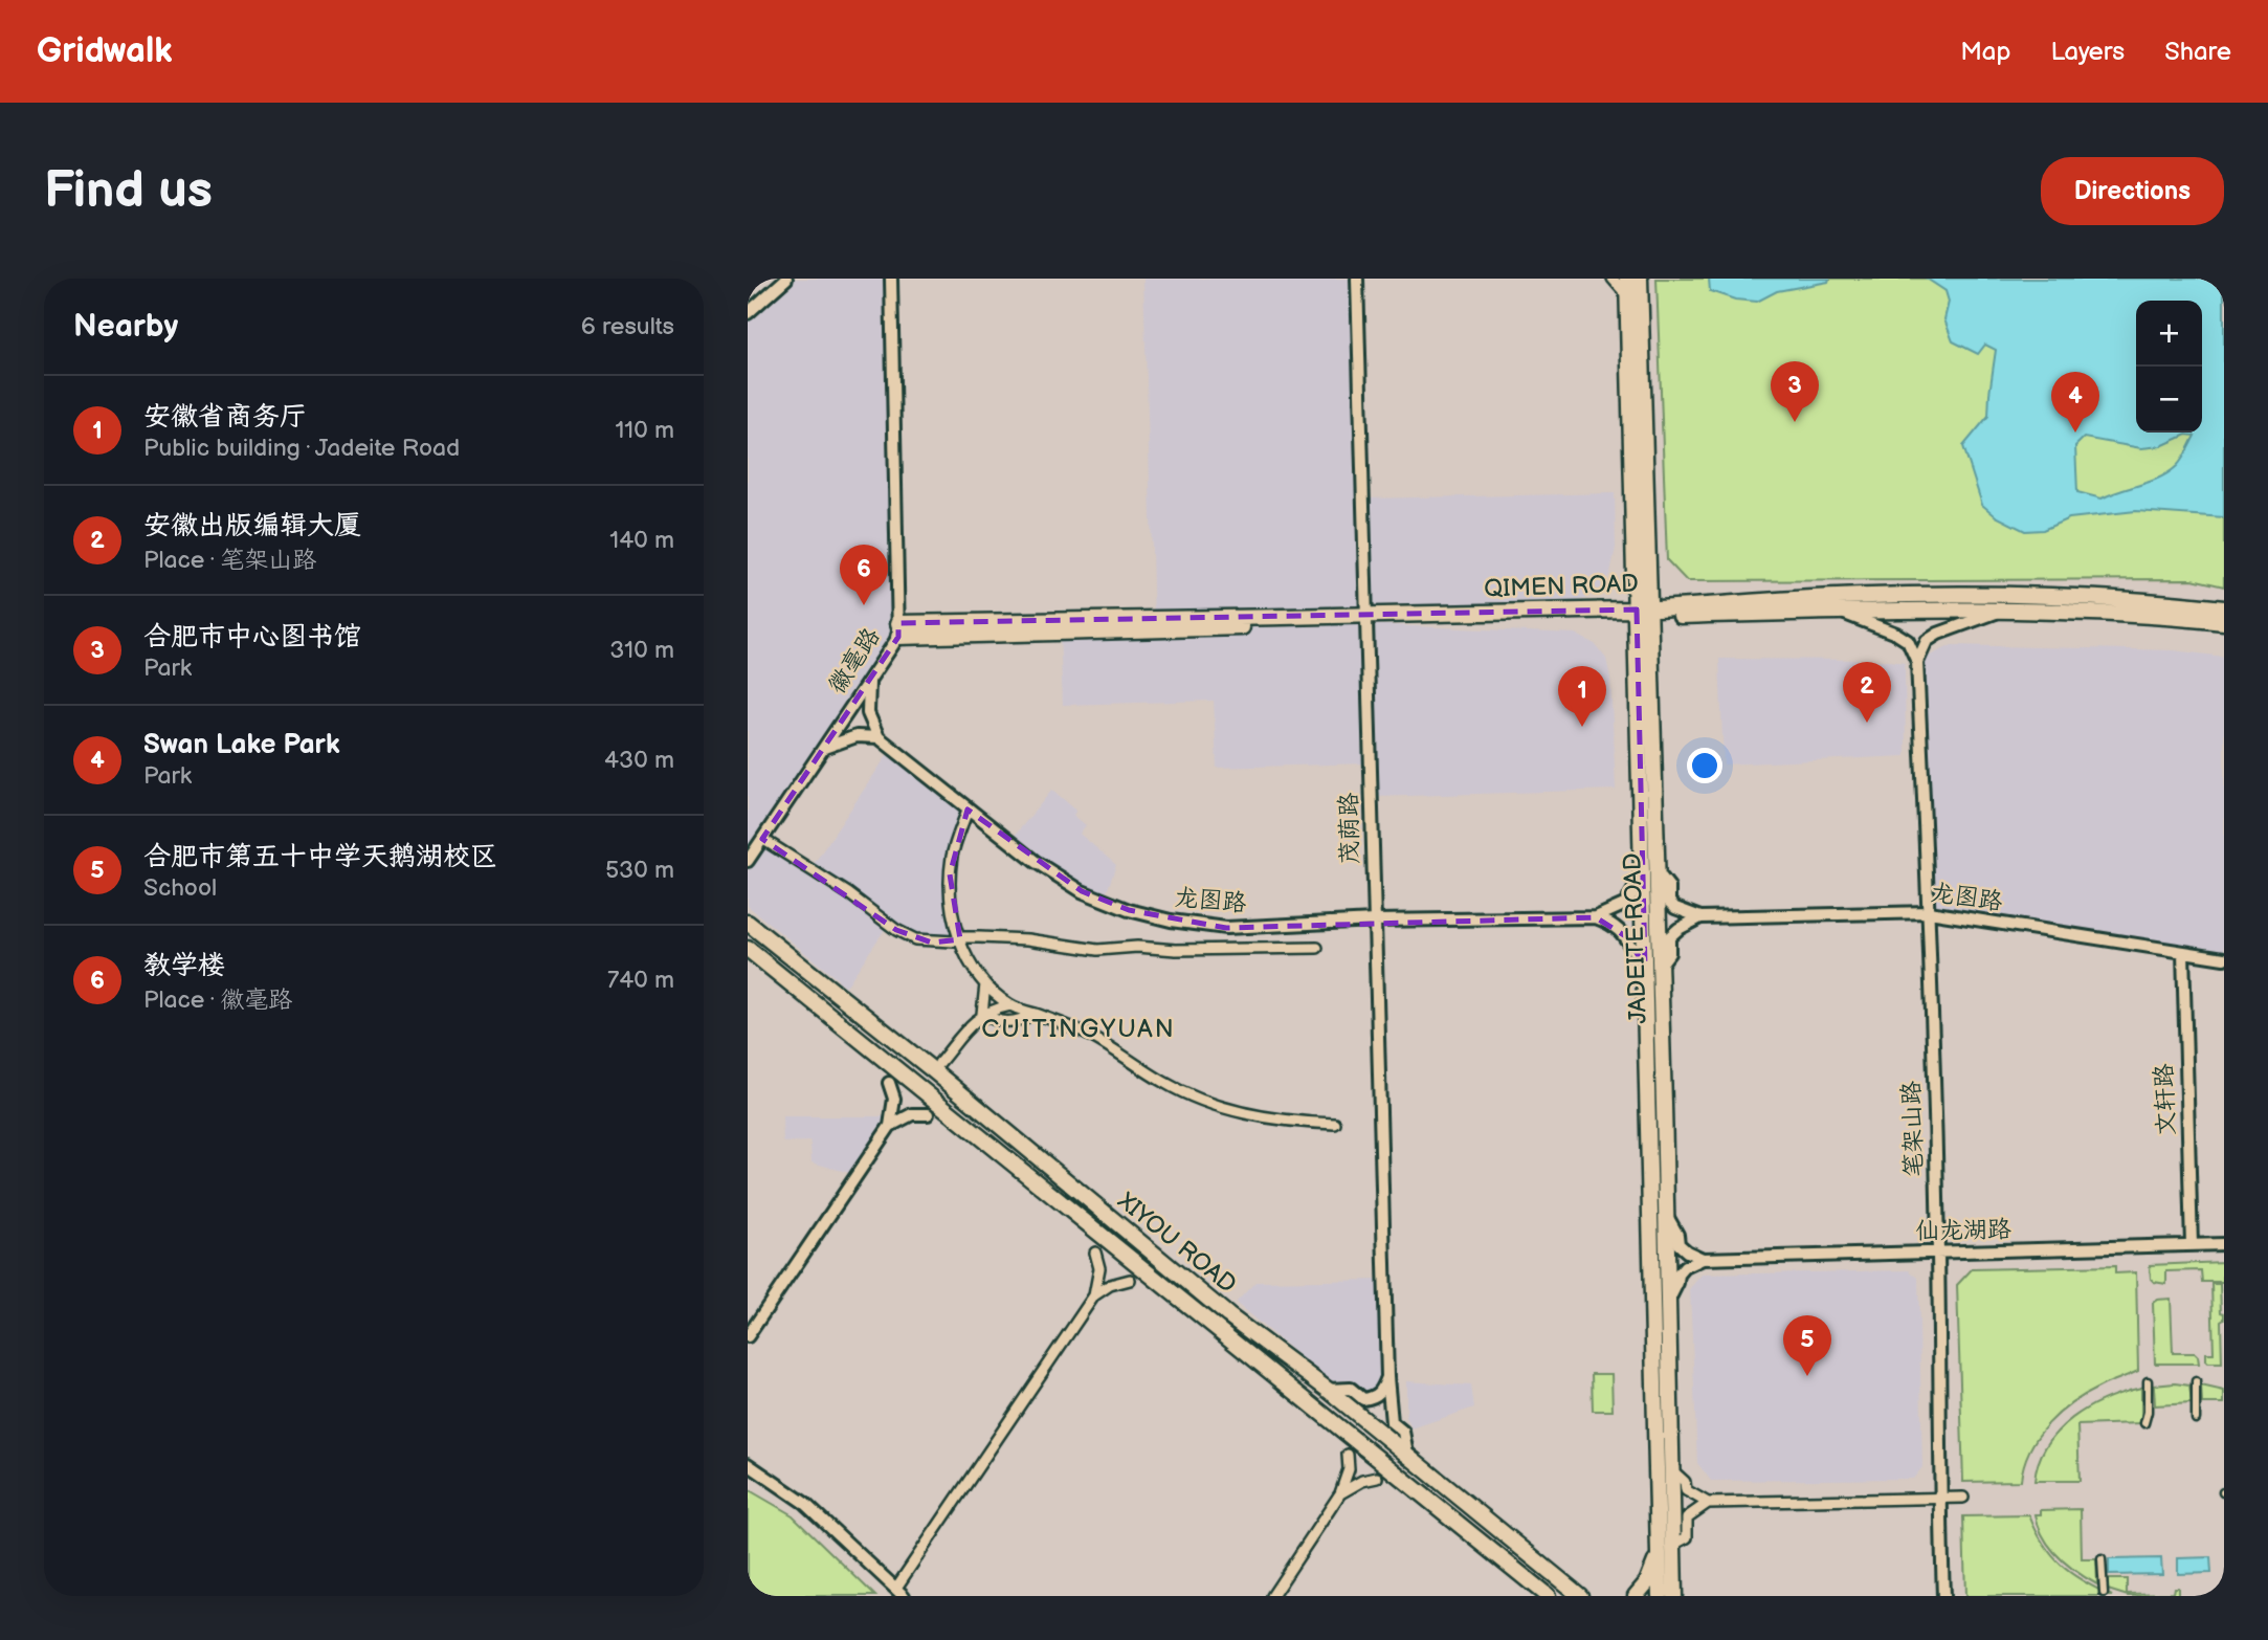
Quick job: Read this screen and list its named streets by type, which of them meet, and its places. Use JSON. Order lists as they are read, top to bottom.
{
  "streets": {
    "main road": ["QIMEN ROAD", "JADEITE ROAD", "XIYOU ROAD"],
    "street": [
      "徽毫路",
      "茂荫路",
      "龙图路",
      "文轩路",
      "笔架山路",
      "仙龙湖路"
    ]
  },
  "crossings": [
    ["QIMEN ROAD", "徽毫路"],
    ["QIMEN ROAD", "茂荫路"],
    ["QIMEN ROAD", "JADEITE ROAD"],
    ["茂荫路", "龙图路"],
    ["茂荫路", "XIYOU ROAD"],
    ["龙图路", "文轩路"],
    ["龙图路", "笔架山路"],
    ["文轩路", "仙龙湖路"],
    ["笔架山路", "仙龙湖路"]
  ],
  "districts": ["CUITINGYUAN"],
  "page": {
    "header": "Gridwalk",
    "nav": ["Map", "Layers", "Share"],
    "buttons": "Directions",
    "title": "Find us",
    "heading": ["Nearby", "6 results"],
    "map_buttons": ["+", "−"],
    "pins": [
      "3",
      "4",
      "6",
      "2",
      "1",
      "5"
    ],
    "list": [
      {
        "mark": "1",
        "name": "安徽省商务厅",
        "note": "Public building · Jadeite Road",
        "value": "110 m"
      },
      {
        "mark": "2",
        "name": "安徽出版编辑大厦",
        "note": "Place · 笔架山路",
        "value": "140 m"
      },
      {
        "mark": "3",
        "name": "合肥市中心图书馆",
        "note": "Park",
        "value": "310 m"
      },
      {
        "mark": "4",
        "name": "Swan Lake Park",
        "note": "Park",
        "value": "430 m"
      },
      {
        "mark": "5",
        "name": "合肥市第五十中学天鹅湖校区",
        "note": "School",
        "value": "530 m"
      },
      {
        "mark": "6",
        "name": "教学楼",
        "note": "Place · 徽毫路",
        "value": "740 m"
      }
    ]
  }
}
